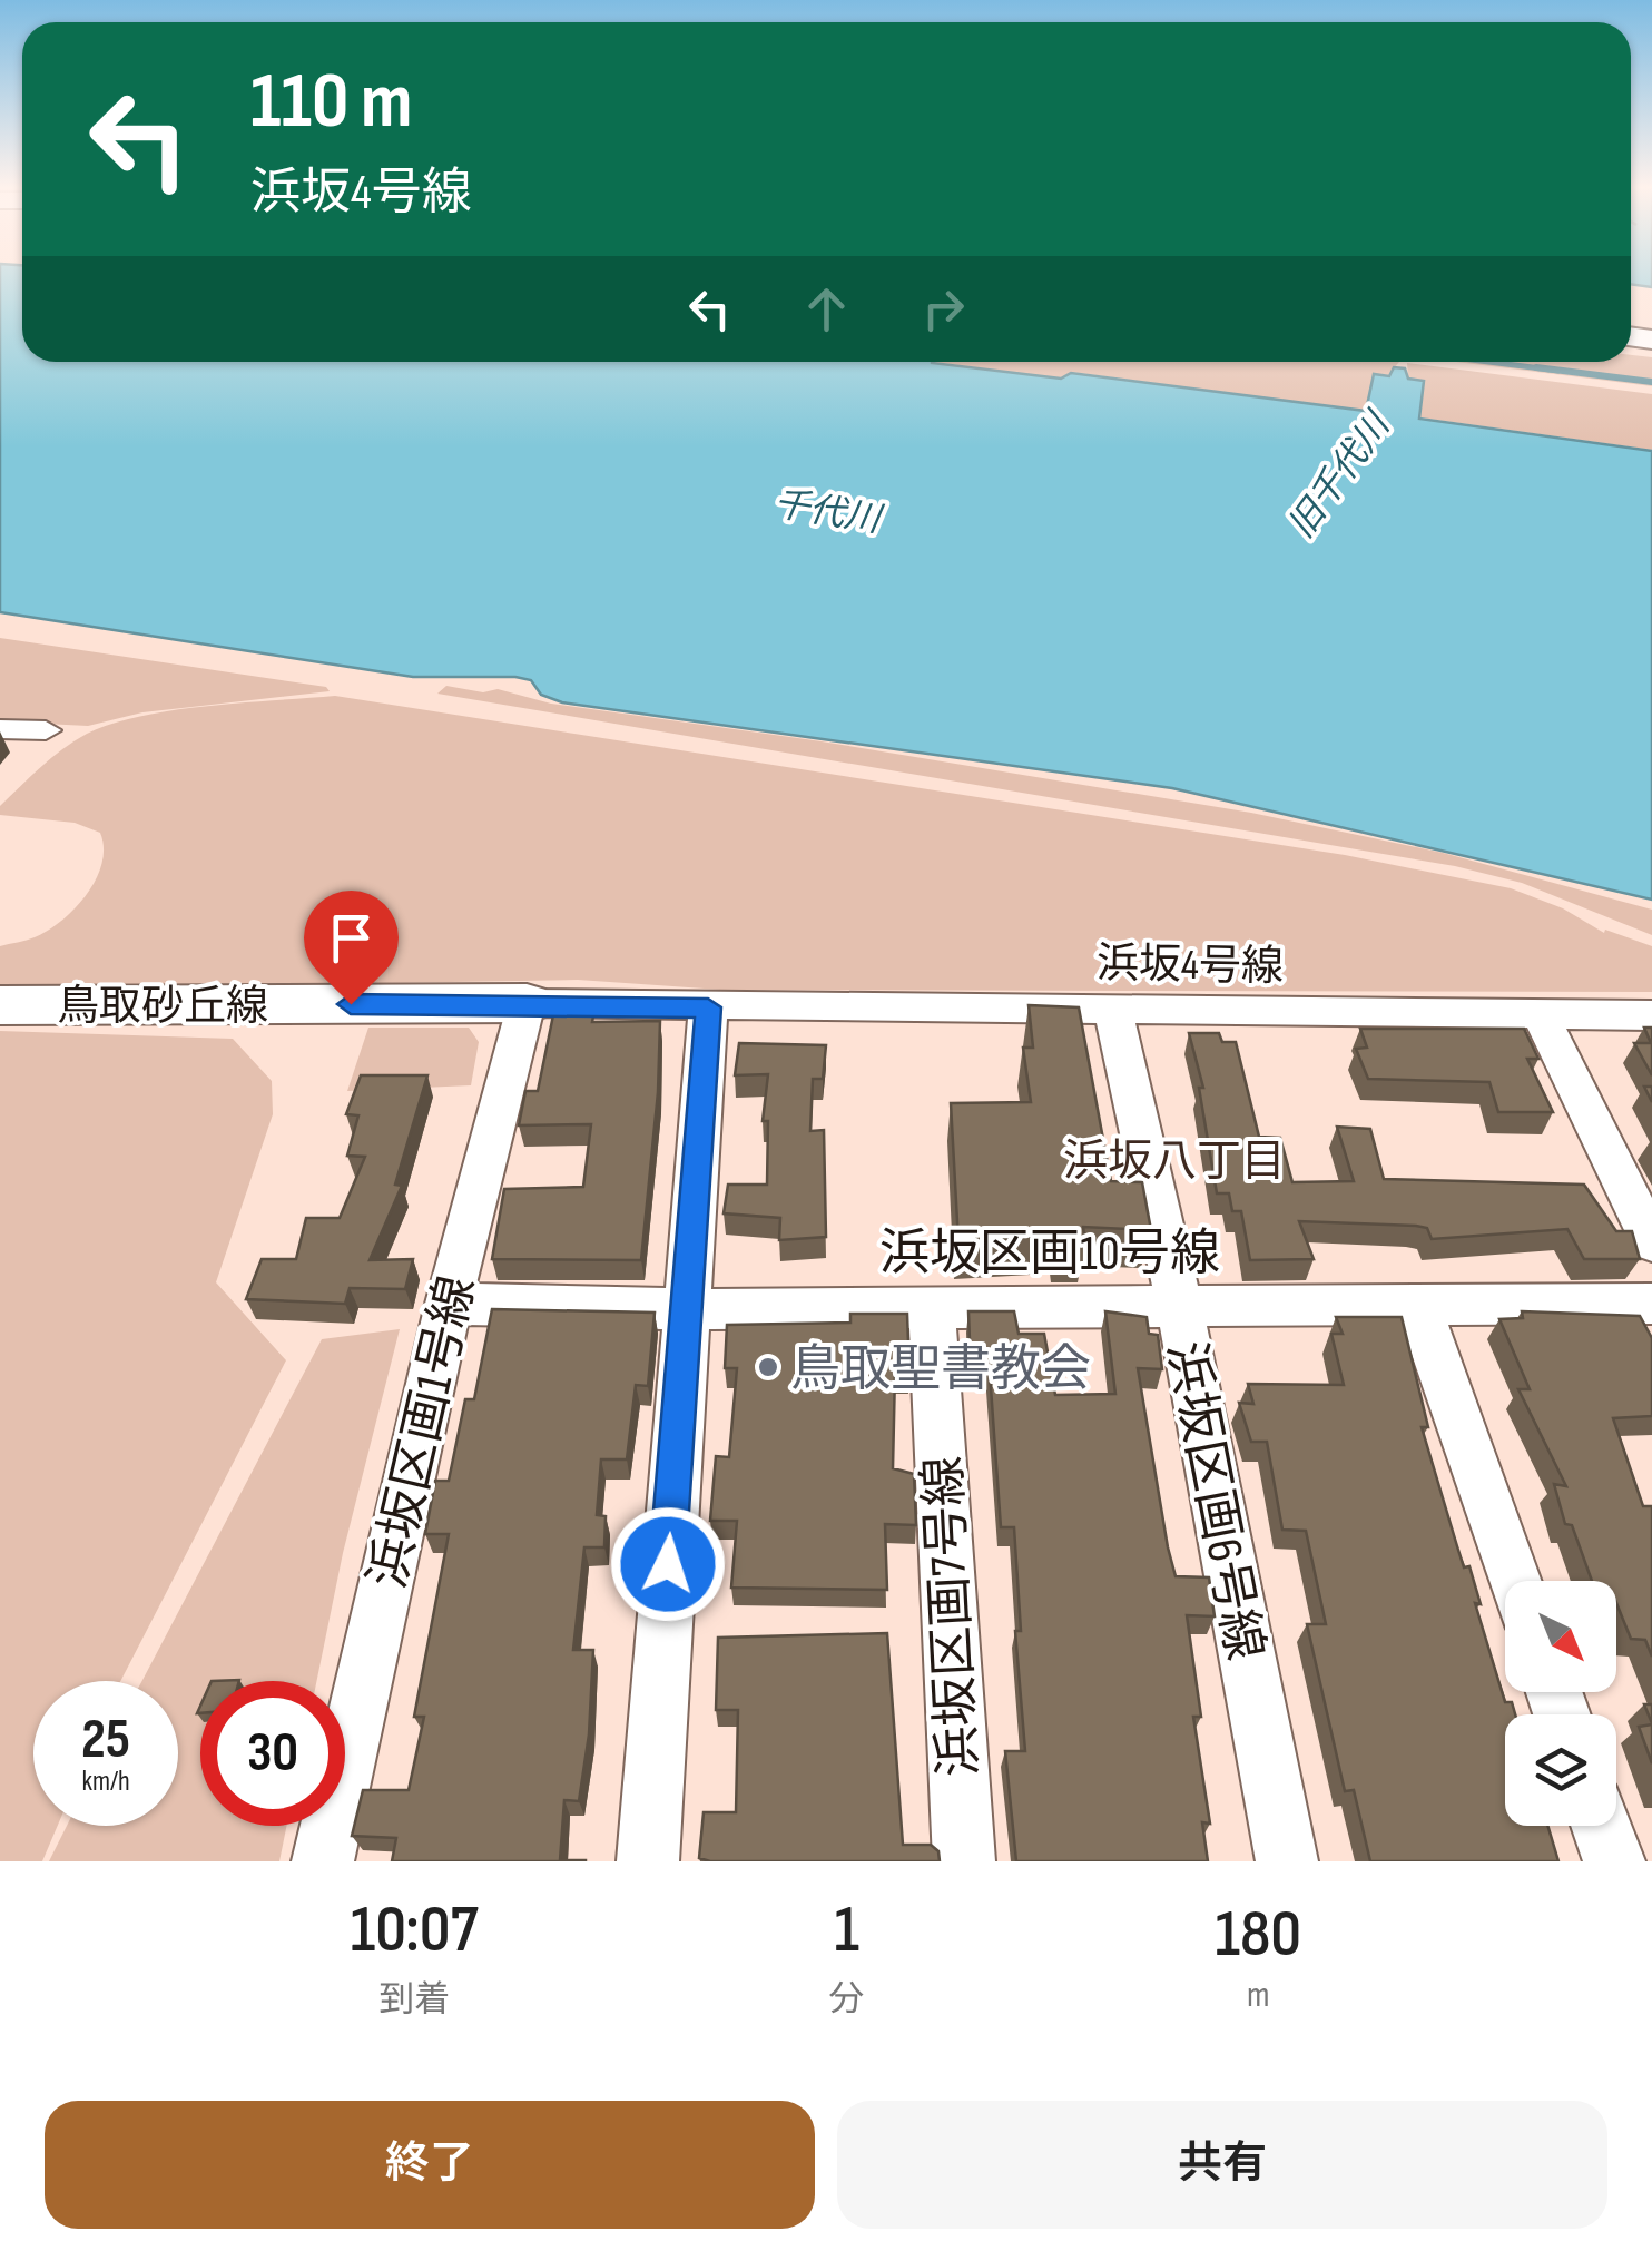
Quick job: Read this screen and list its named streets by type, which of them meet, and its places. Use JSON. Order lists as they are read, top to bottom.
{
  "streets": {
    "main road": ["鳥取砂丘線"],
    "street": [
      "浜坂4号線",
      "浜坂区画10号線",
      "浜坂区画1号線",
      "浜坂区画6号線",
      "浜坂区画7号線"
    ]
  },
  "crossings": [
    ["浜坂4号線", "鳥取砂丘線"],
    ["浜坂4号線", "浜坂区画1号線"],
    ["浜坂4号線", "浜坂区画6号線"],
    ["鳥取砂丘線", "浜坂区画1号線"],
    ["浜坂区画10号線", "浜坂区画1号線"],
    ["浜坂区画10号線", "浜坂区画6号線"],
    ["浜坂区画10号線", "浜坂区画7号線"]
  ],
  "districts": ["浜坂八丁目"],
  "water": ["旧千代川", "千代川"],
  "places": ["鳥取聖書教会"],
  "north": "bottom right",
  "page": {
    "turn": ["110 m", "浜坂4号線"],
    "speed": "25 km/h",
    "limit": "30",
    "eta": [
      "10:07",
      "到着",
      "1",
      "分",
      "180",
      "m"
    ],
    "buttons": ["終了", "共有"]
  }
}
